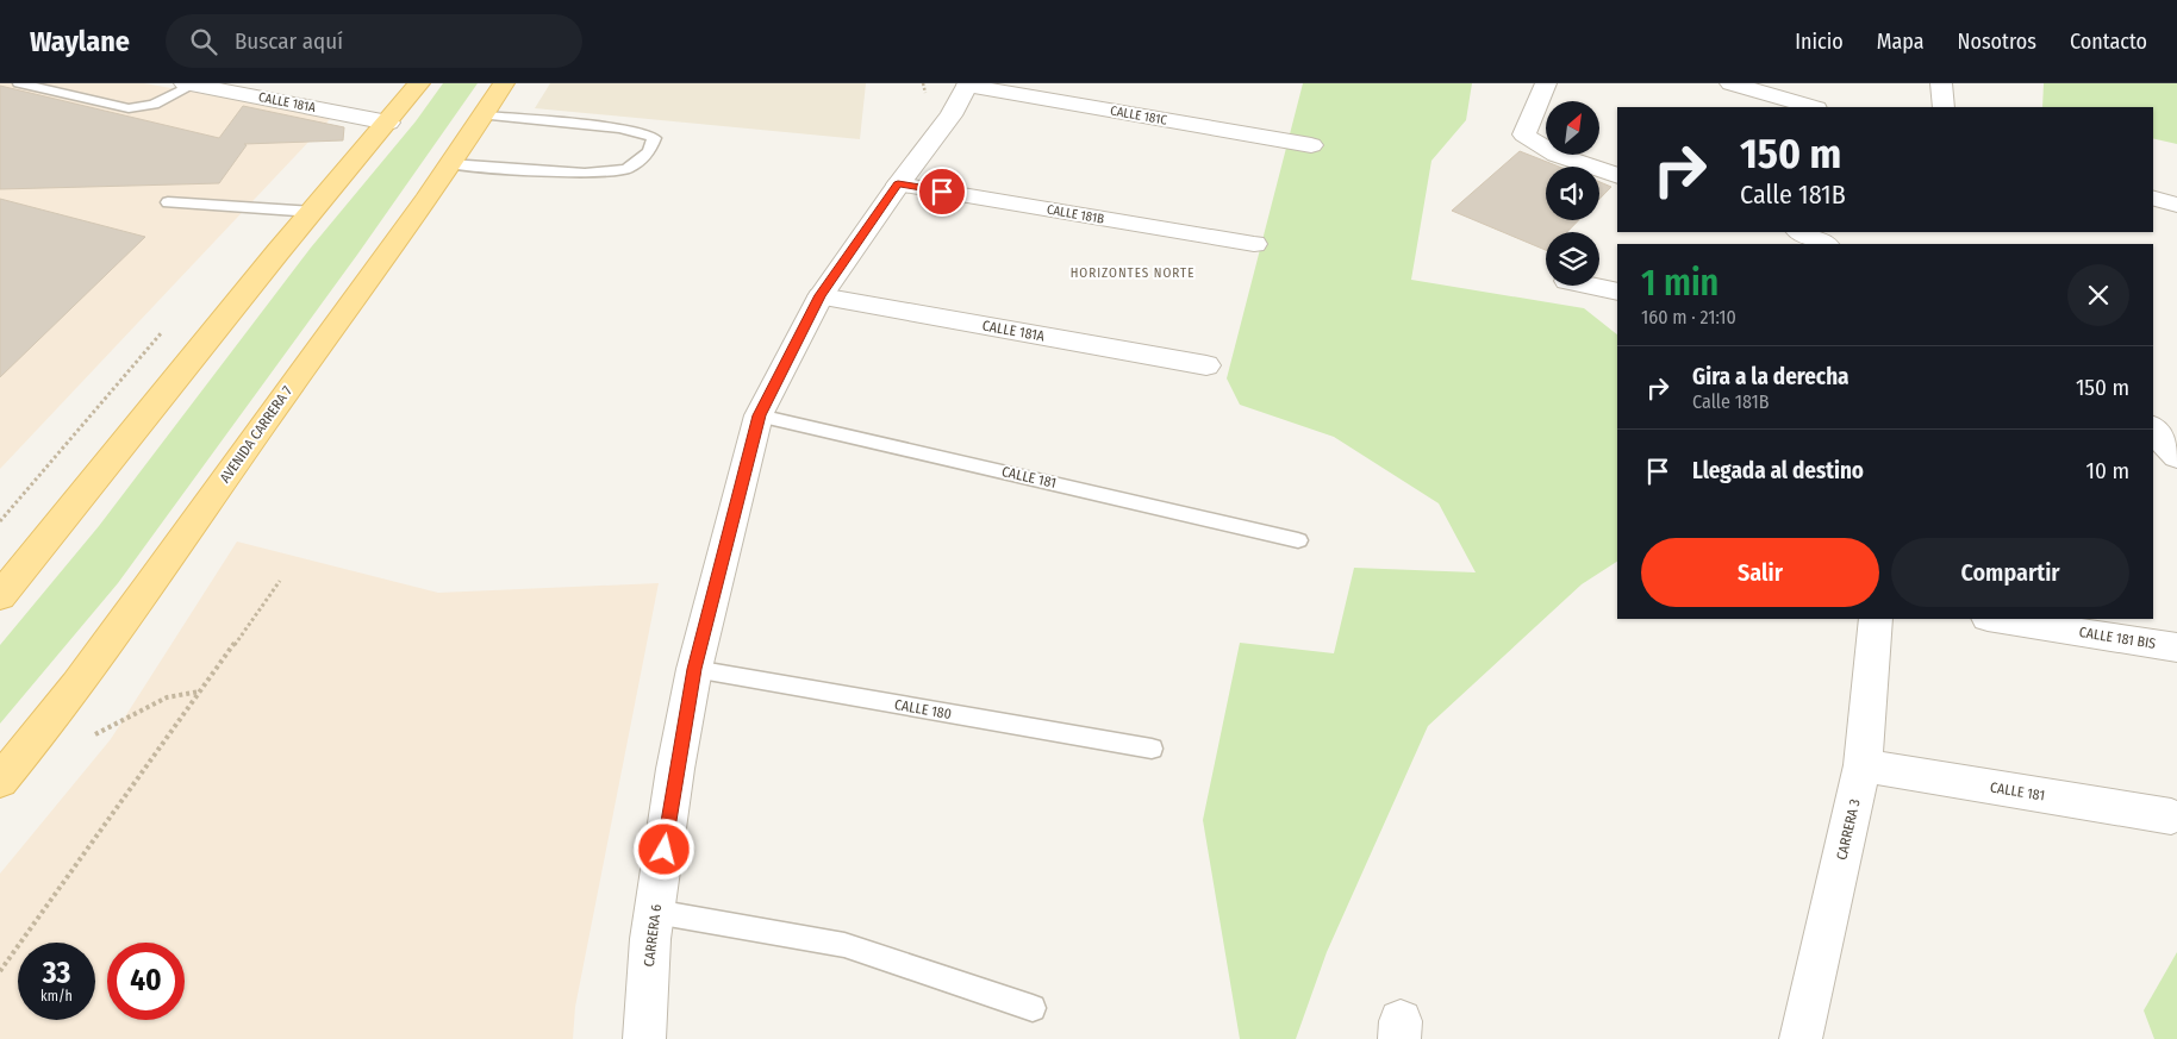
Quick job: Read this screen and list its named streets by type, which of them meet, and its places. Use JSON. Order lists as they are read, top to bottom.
{
  "streets": {
    "main road": ["AVENIDA CARRERA 7"],
    "street": [
      "CALLE 181A",
      "CALLE 181C",
      "CALLE 181B",
      "CALLE 181",
      "CALLE 181 BIS",
      "CARRERA 3",
      "CARRERA 6"
    ],
    "lane": ["CALLE 180"]
  },
  "crossings": [
    ["CALLE 181A", "CARRERA 6"],
    ["CALLE 181C", "CARRERA 6"],
    ["CALLE 181B", "CARRERA 6"],
    ["CALLE 181", "CARRERA 3"],
    ["CALLE 181", "CARRERA 6"],
    ["CALLE 180", "CARRERA 6"]
  ],
  "districts": ["HORIZONTES NORTE"],
  "north": "top right",
  "page": {
    "header": "Waylane",
    "search": "Buscar aquí",
    "nav": [
      "Inicio",
      "Mapa",
      "Nosotros",
      "Contacto"
    ],
    "turn": ["150 m", "Calle 181B"],
    "heading": ["1 min", "160 m · 21:10"],
    "list": [
      {
        "name": "Gira a la derecha",
        "note": "Calle 181B",
        "value": "150 m"
      },
      {
        "name": "Llegada al destino",
        "value": "10 m"
      }
    ],
    "buttons": ["Salir", "Compartir"],
    "speed": "33 km/h",
    "limit": "40"
  }
}
